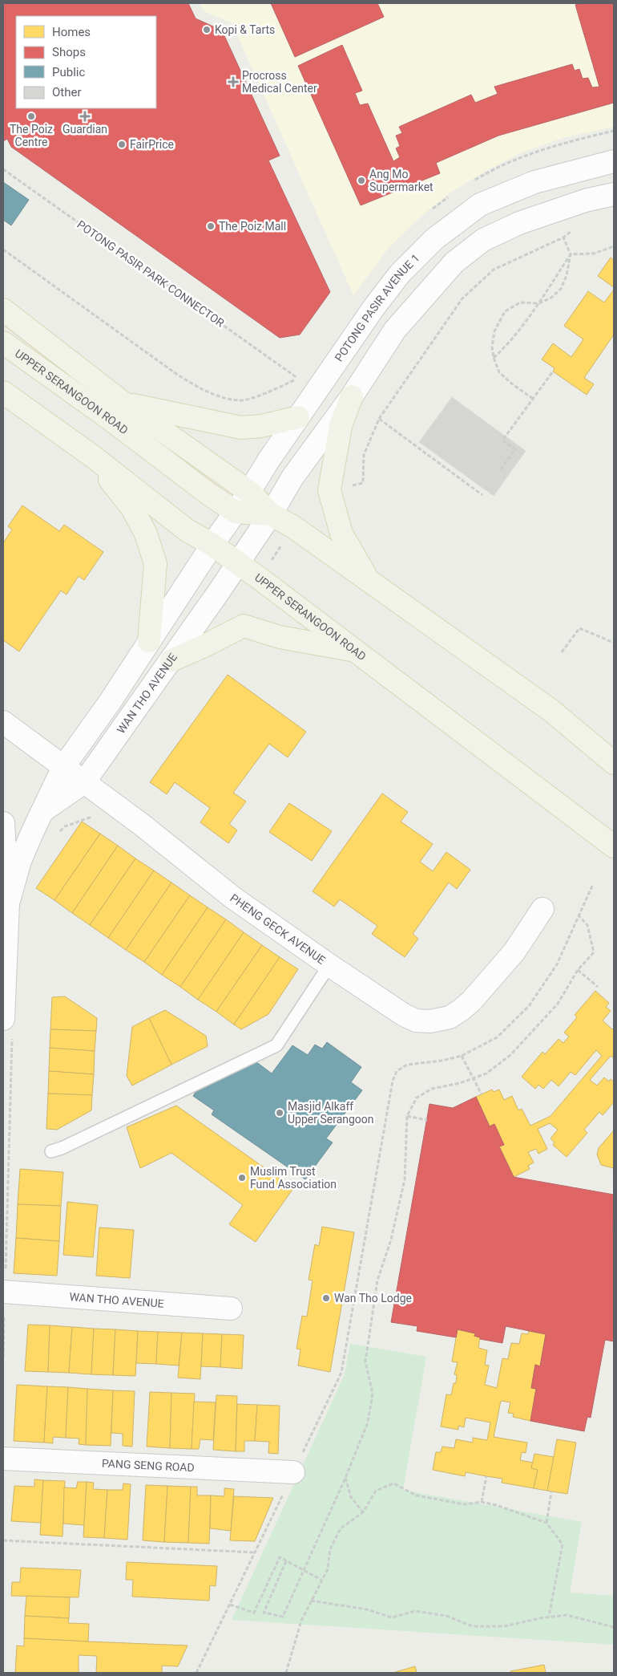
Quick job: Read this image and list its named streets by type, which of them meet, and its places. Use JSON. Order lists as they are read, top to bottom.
{
  "streets": {
    "main road": ["UPPER SERANGOON ROAD"],
    "street": [
      "POTONG PASIR AVENUE 1",
      "WAN THO AVENUE",
      "PHENG GECK AVENUE",
      "PANG SENG ROAD"
    ],
    "path": ["POTONG PASIR PARK CONNECTOR"]
  },
  "crossings": [
    ["POTONG PASIR AVENUE 1", "UPPER SERANGOON ROAD"],
    ["UPPER SERANGOON ROAD", "WAN THO AVENUE"],
    ["WAN THO AVENUE", "PHENG GECK AVENUE"]
  ],
  "places": {
    "other": [
      "Kopi & Tarts",
      "The Poiz Centre",
      "FairPrice",
      "Ang Mo Supermarket",
      "The Poiz Mall",
      "Masjid Alkaff Upper Serangoon",
      "Muslim Trust Fund Association",
      "Wan Tho Lodge"
    ],
    "health": ["Procross Medical Center", "Guardian"]
  },
  "legend": [
    "Homes",
    "Shops",
    "Public",
    "Other"
  ]
}
